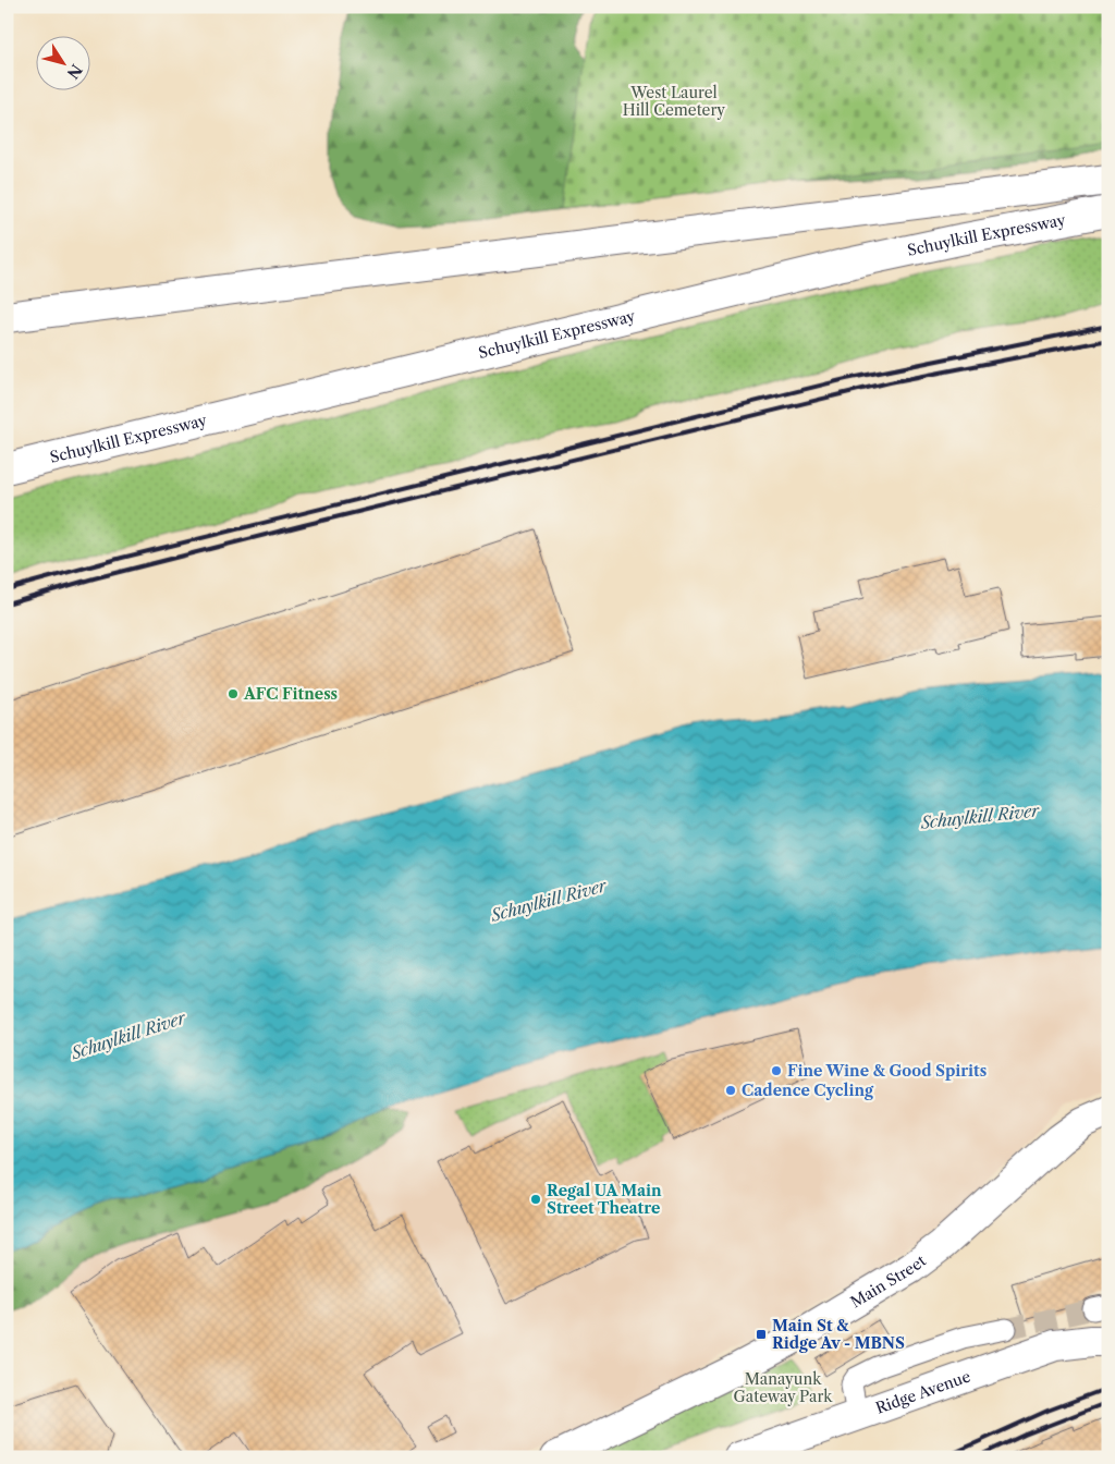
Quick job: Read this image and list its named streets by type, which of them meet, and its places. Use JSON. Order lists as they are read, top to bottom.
{
  "streets": {
    "main road": ["Schuylkill Expressway", "Main Street", "Ridge Avenue"]
  },
  "water": ["Schuylkill River"],
  "parks": ["West Laurel Hill Cemetery", "Manayunk Gateway Park"],
  "places": {
    "other": [
      "AFC Fitness",
      "Fine Wine & Good Spirits",
      "Cadence Cycling",
      "Regal UA Main Street Theatre"
    ],
    "transit": ["Main St & Ridge Av - MBNS"]
  },
  "north": "bottom right"
}
